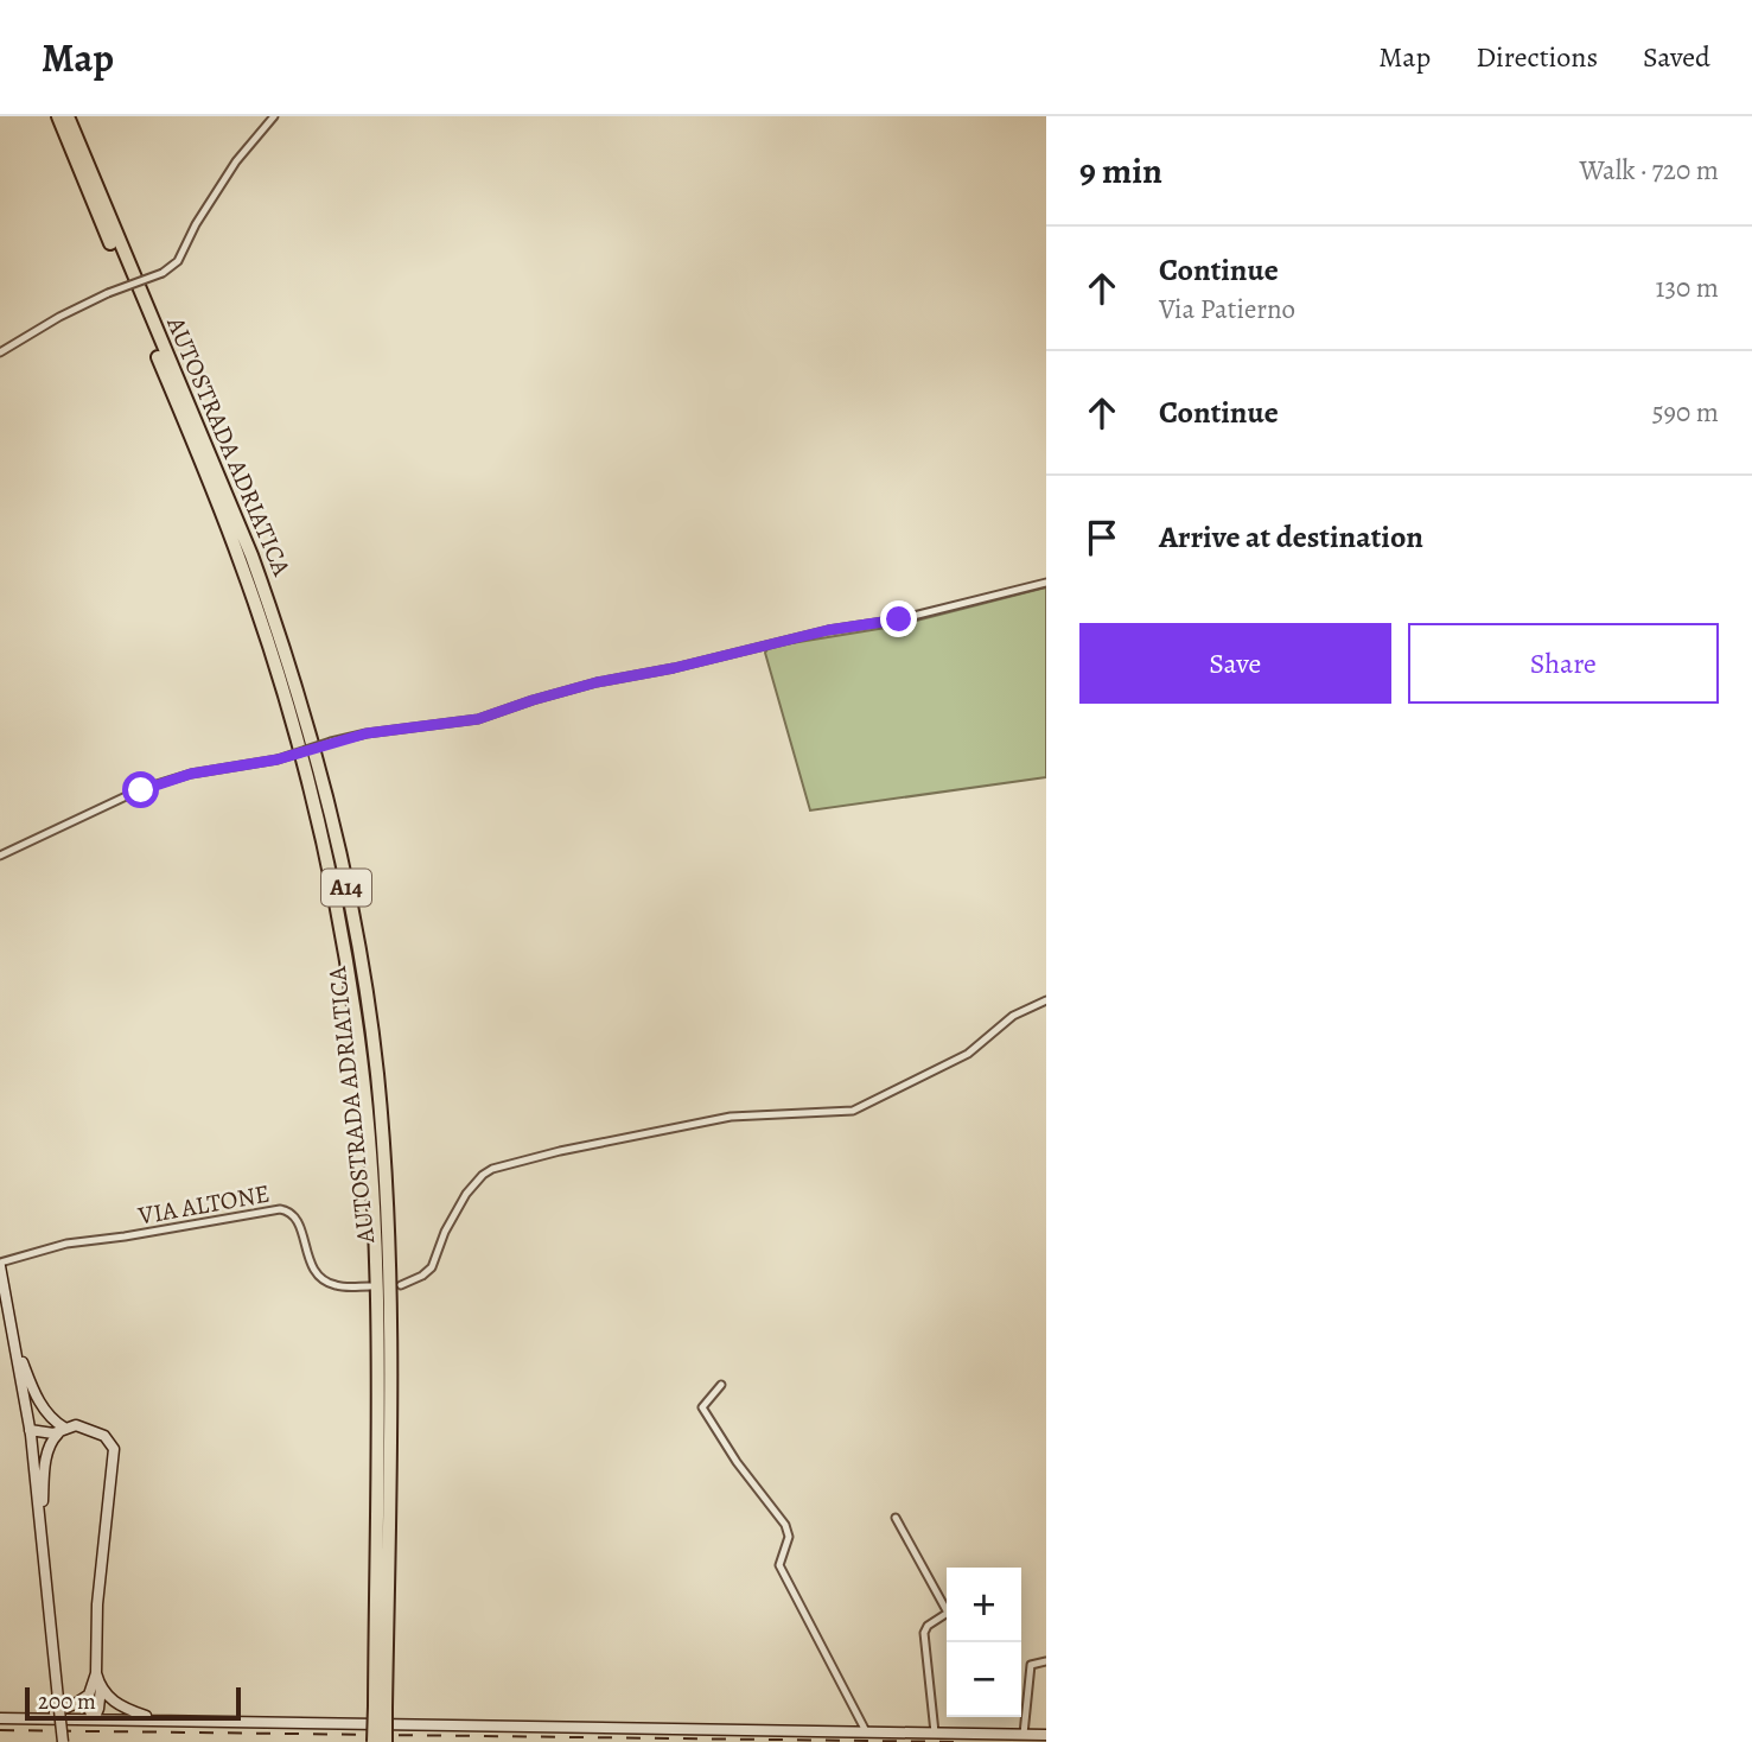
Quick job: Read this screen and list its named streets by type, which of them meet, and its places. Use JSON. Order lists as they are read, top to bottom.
{
  "streets": {
    "highway": ["AUTOSTRADA ADRIATICA", "A14"],
    "street": ["VIA ALTONE"]
  },
  "scale_bar": "200 m",
  "page": {
    "header": "Map",
    "nav": ["Map", "Directions", "Saved"],
    "heading": ["9 min", "Walk · 720 m"],
    "list": [
      ["Continue", "Via Patierno", "130 m"],
      ["Continue", "590 m"],
      "Arrive at destination"
    ],
    "buttons": ["Save", "Share"],
    "map_buttons": ["+", "−"],
    "scale": "200 m"
  }
}
